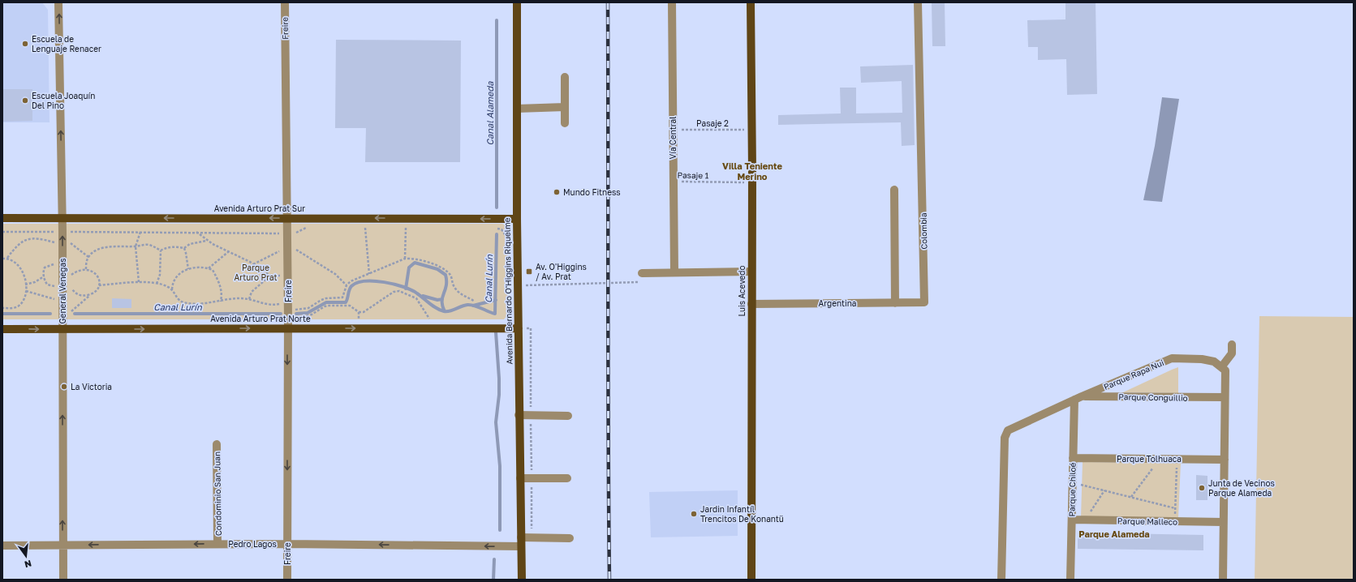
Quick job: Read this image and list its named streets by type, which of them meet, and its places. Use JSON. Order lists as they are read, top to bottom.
{
  "streets": {
    "main road": [
      "Avenida Arturo Prat Sur",
      "Avenida Bernardo O'Higgins Riquelme",
      "Luis Acevedo",
      "Avenida Arturo Prat Norte"
    ],
    "street": [
      "Freire",
      "Vía Central",
      "Colombia",
      "General Venegas",
      "Argentina",
      "Parque Rapa Nui",
      "Parque Conguillio",
      "Parque Tolhuaca",
      "Parque Chiloé",
      "Condominio San Juan",
      "Parque Malleco",
      "Pedro Lagos"
    ],
    "path": ["Pasaje 2", "Pasaje 1"]
  },
  "crossings": [
    ["Freire", "Avenida Arturo Prat Sur"],
    ["Freire", "Avenida Arturo Prat Norte"],
    ["Freire", "Pedro Lagos"],
    ["Pasaje 2", "Vía Central"],
    ["Pasaje 2", "Luis Acevedo"],
    ["Vía Central", "Pasaje 1"],
    ["Pasaje 1", "Luis Acevedo"],
    ["Avenida Arturo Prat Sur", "General Venegas"],
    ["Avenida Arturo Prat Sur", "Avenida Bernardo O'Higgins Riquelme"],
    ["Colombia", "Argentina"],
    ["General Venegas", "Avenida Arturo Prat Norte"],
    ["General Venegas", "Pedro Lagos"],
    ["Avenida Bernardo O'Higgins Riquelme", "Avenida Arturo Prat Norte"],
    ["Avenida Bernardo O'Higgins Riquelme", "Pedro Lagos"],
    ["Luis Acevedo", "Argentina"],
    ["Parque Rapa Nui", "Parque Conguillio"],
    ["Parque Rapa Nui", "Parque Chiloé"],
    ["Parque Conguillio", "Parque Chiloé"],
    ["Parque Tolhuaca", "Parque Chiloé"],
    ["Parque Chiloé", "Parque Malleco"],
    ["Condominio San Juan", "Pedro Lagos"]
  ],
  "one_way": [
    "Freire",
    "Avenida Arturo Prat Sur",
    "General Venegas",
    "Avenida Arturo Prat Norte",
    "Pedro Lagos"
  ],
  "districts": ["Villa Teniente Merino", "Parque Alameda"],
  "water": ["Canal Alameda", "Canal Lurín"],
  "parks": ["Parque Arturo Prat"],
  "places": {
    "other": [
      "Escuela de Lenguaje Renacer",
      "Escuela Joaquín Del Pino",
      "Mundo Fitness",
      "La Victoria",
      "Junta de Vecinos Parque Alameda",
      "Jardin Infantíl Trencitos De Konantü"
    ],
    "transit": ["Av. O'Higgins / Av. Prat"]
  },
  "north": "bottom"
}
